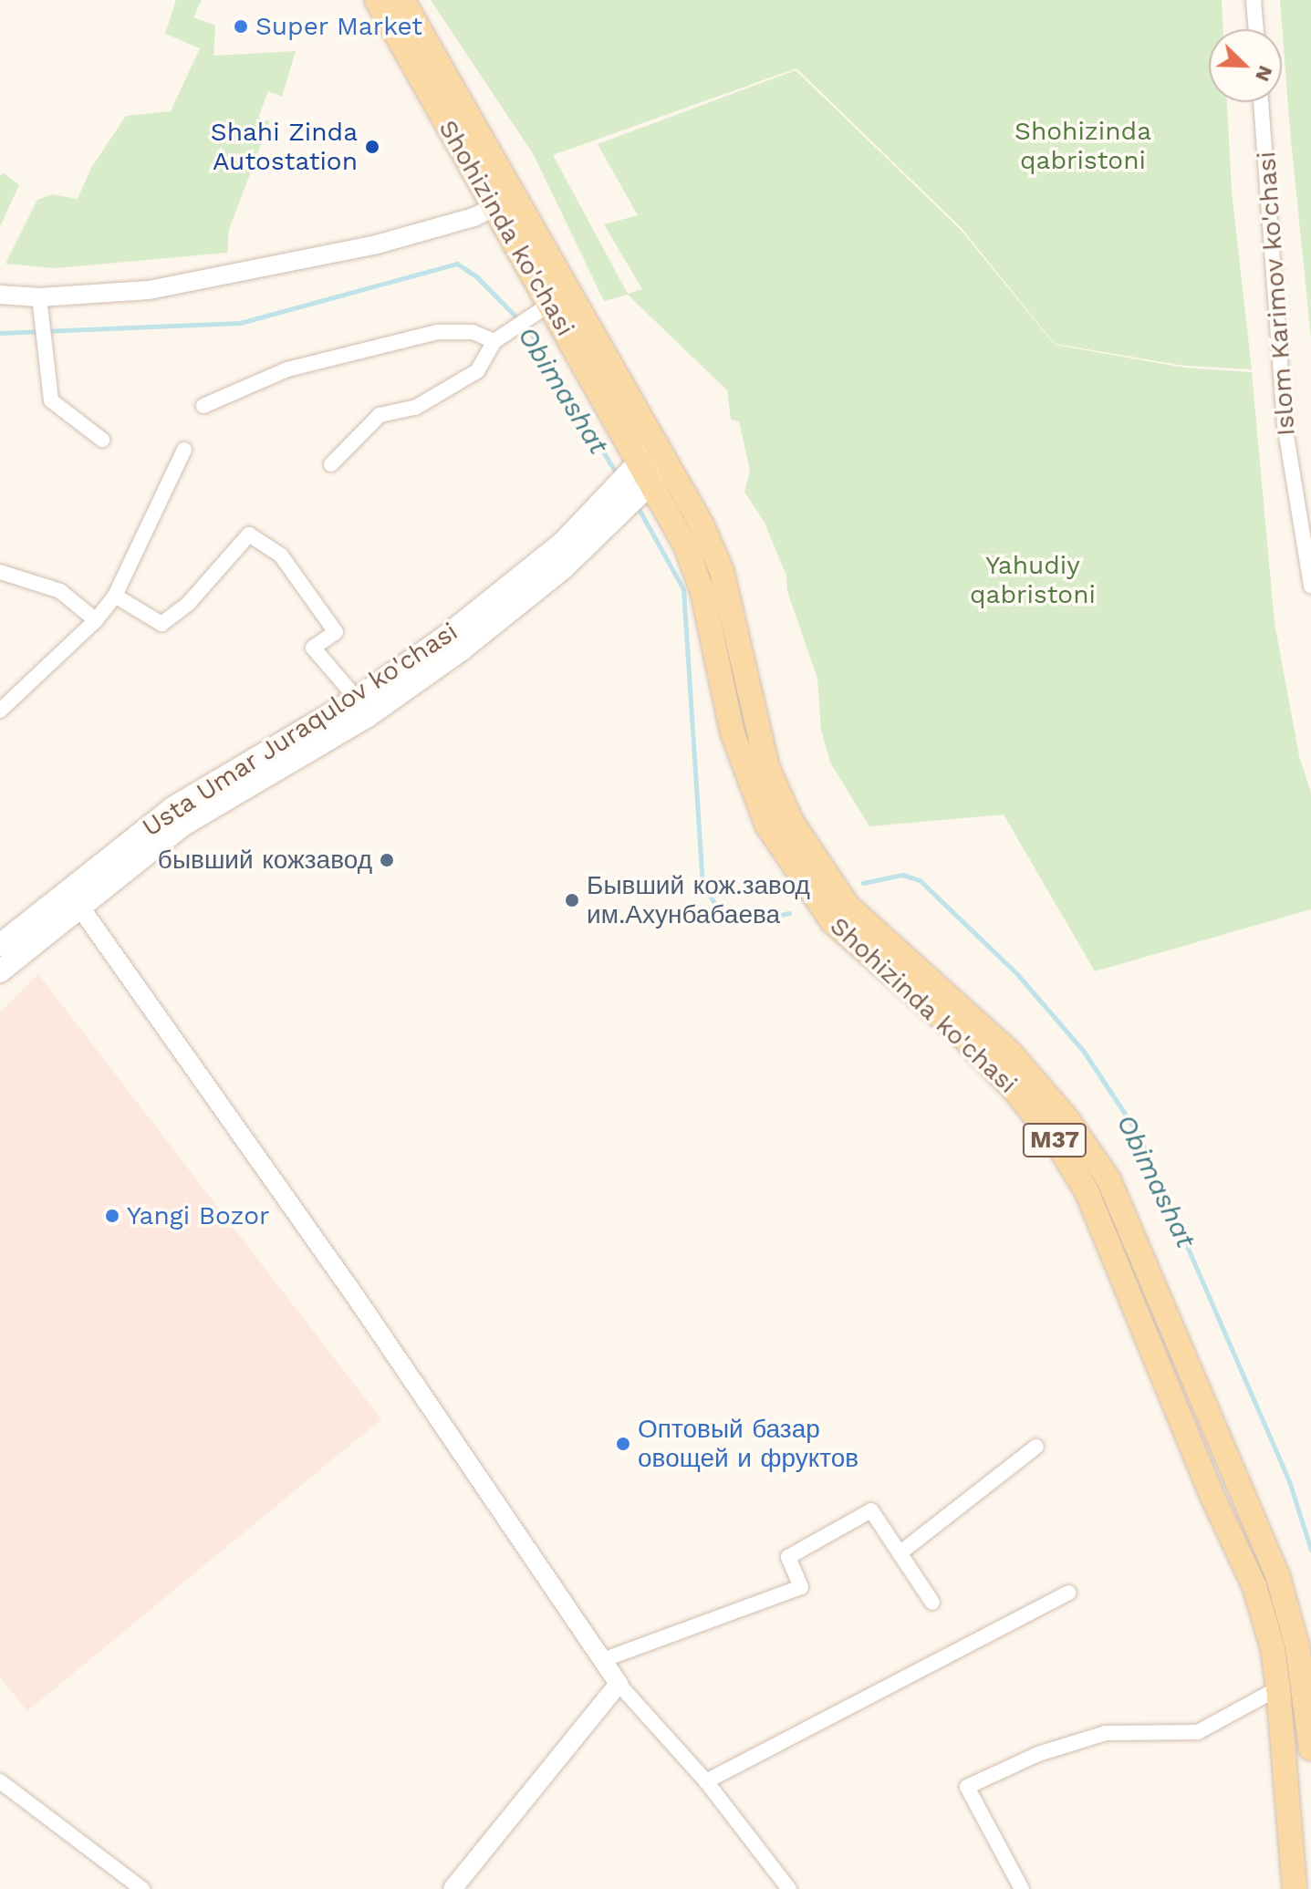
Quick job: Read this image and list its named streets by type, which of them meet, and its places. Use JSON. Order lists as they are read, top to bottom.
{
  "streets": {
    "main road": ["Shohizinda ko'chasi", "Usta Umar Juraqulov ko'chasi", "M37"],
    "street": ["Islom Karimov ko'chasi"]
  },
  "crossings": [
    ["Shohizinda ko'chasi", "Usta Umar Juraqulov ko'chasi"]
  ],
  "water": ["Obimashat"],
  "parks": ["Shohizinda qabristoni", "Yahudiy qabristoni"],
  "places": [
    "Super Market",
    "Shahi Zinda Autostation",
    "бывший кожзавод",
    "Бывший кож.завод им.Ахунбабаева",
    "Yangi Bozor",
    "Оптовый базар овощей и фруктов"
  ],
  "north": "bottom right"
}
